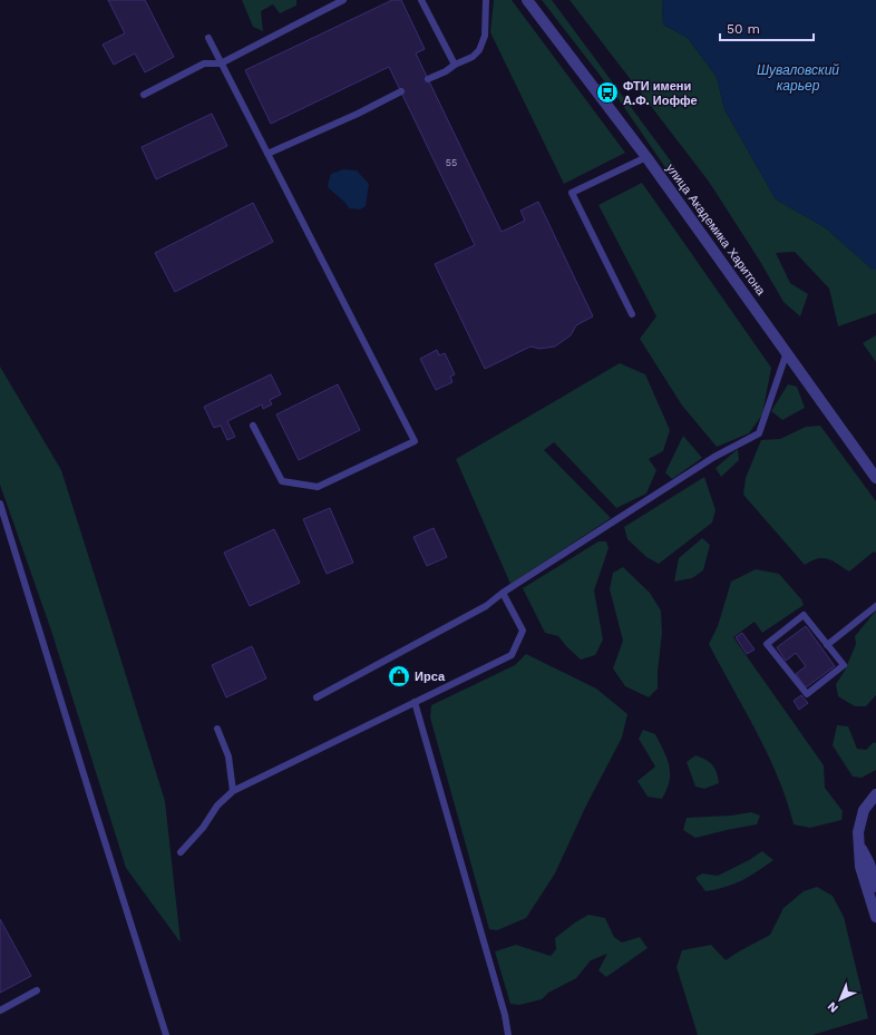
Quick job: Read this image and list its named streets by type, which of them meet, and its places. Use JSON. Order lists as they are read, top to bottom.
{
  "streets": {
    "street": ["улица Академика Харитона"]
  },
  "water": ["Шуваловский карьер"],
  "places": {
    "bus stop": ["ФТИ имени А.Ф. Иоффе"],
    "shop": ["Ирса"]
  },
  "house_numbers": ["55"],
  "scale_bar": "50 m",
  "north": "bottom left"
}
